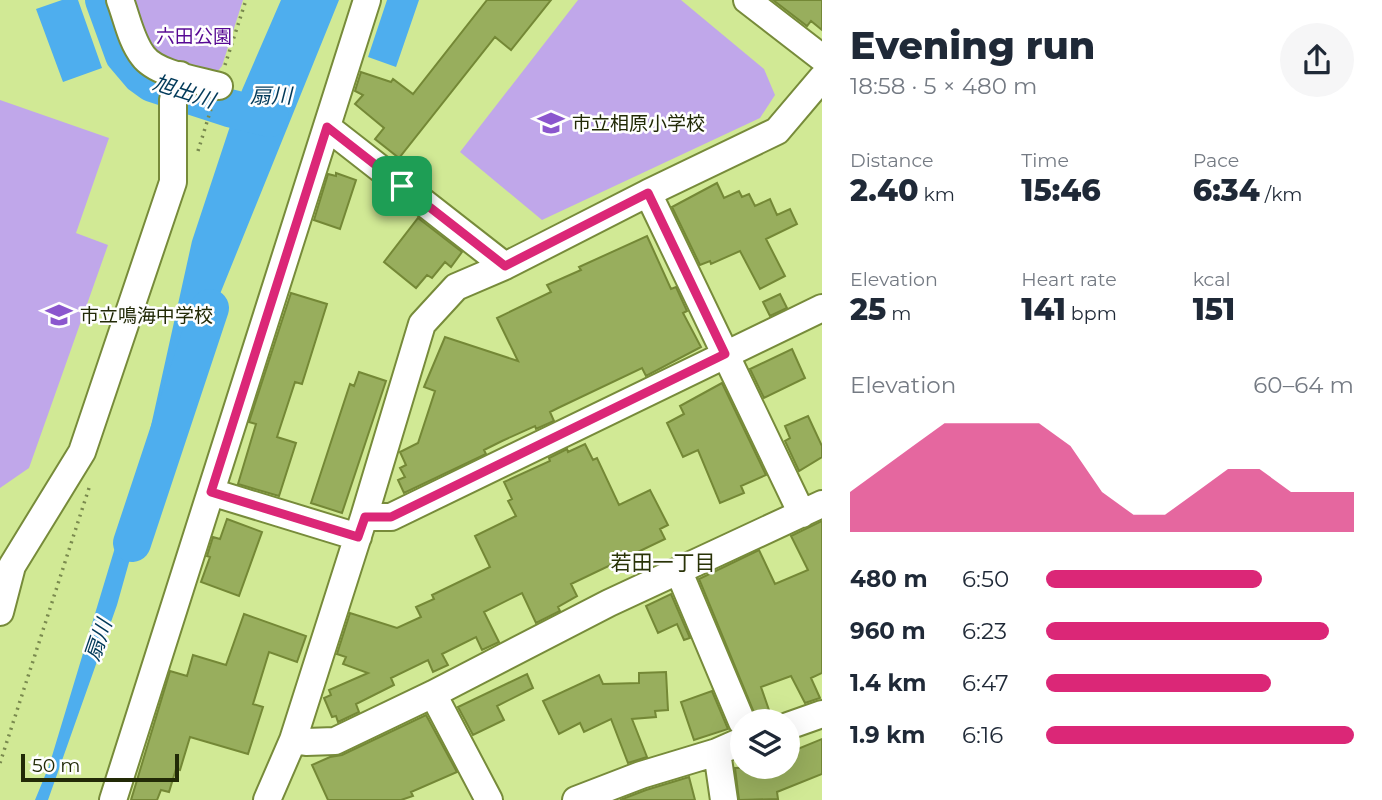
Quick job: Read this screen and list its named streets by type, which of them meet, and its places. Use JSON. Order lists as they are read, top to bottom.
{
  "districts": ["若田一丁目"],
  "water": ["旭出川", "扇川"],
  "parks": ["六田公園"],
  "places": {
    "school or university": ["市立相原小学校", "市立鳴海中学校"]
  },
  "scale_bar": "50 m",
  "page": {
    "heading": ["Evening run", "18:58 · 5 × 480 m"],
    "stats": [
      ["Distance", "2.40 km"],
      ["Time", "15:46"],
      ["Pace", "6:34 /km"],
      ["Elevation", "25 m"],
      ["Heart rate", "141 bpm"],
      ["kcal", "151"]
    ],
    "chart": ["Elevation", "60–64 m"],
    "list": [
      {
        "name": "480 m",
        "note": "6:50"
      },
      {
        "name": "960 m",
        "note": "6:23"
      },
      {
        "name": "1.4 km",
        "note": "6:47"
      },
      {
        "name": "1.9 km",
        "note": "6:16"
      }
    ],
    "scale": "50 m"
  }
}
